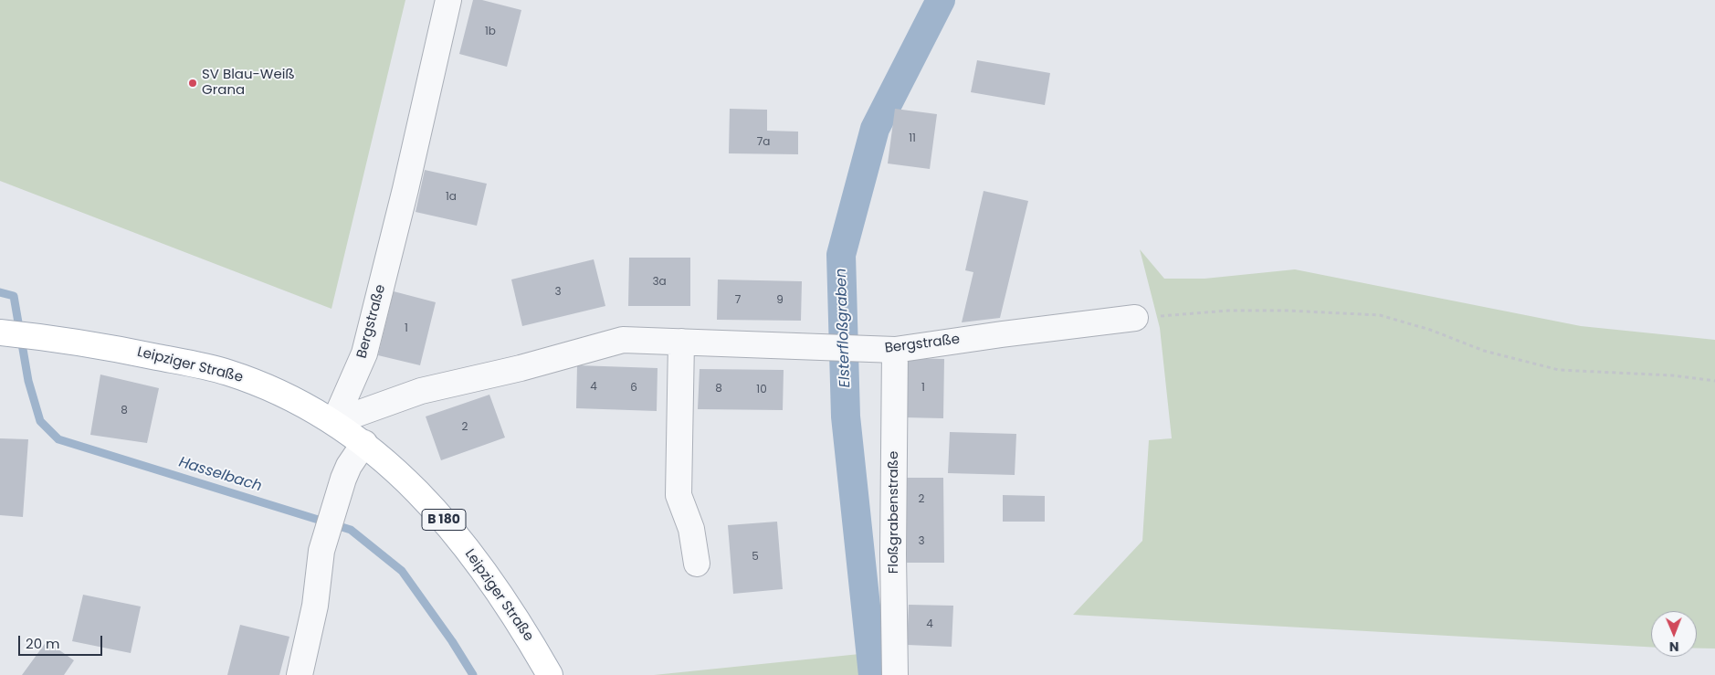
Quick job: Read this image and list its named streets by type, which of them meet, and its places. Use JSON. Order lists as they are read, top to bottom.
{
  "streets": {
    "main road": ["Leipziger Straße", "B 180"],
    "street": ["Bergstraße", "Floßgrabenstraße"]
  },
  "crossings": [
    ["Bergstraße", "Leipziger Straße"],
    ["Bergstraße", "Floßgrabenstraße"]
  ],
  "water": ["Elsterfloßgraben", "Hasselbach"],
  "places": ["SV Blau-Weiß Grana"],
  "house_numbers": [
    "1b",
    "11",
    "7a",
    "1a",
    "3a",
    "3",
    "7",
    "9",
    "1",
    "4",
    "6",
    "1",
    "8",
    "10",
    "8",
    "2",
    "2",
    "3",
    "5",
    "4"
  ],
  "scale_bar": "20 m",
  "north": "bottom"
}
